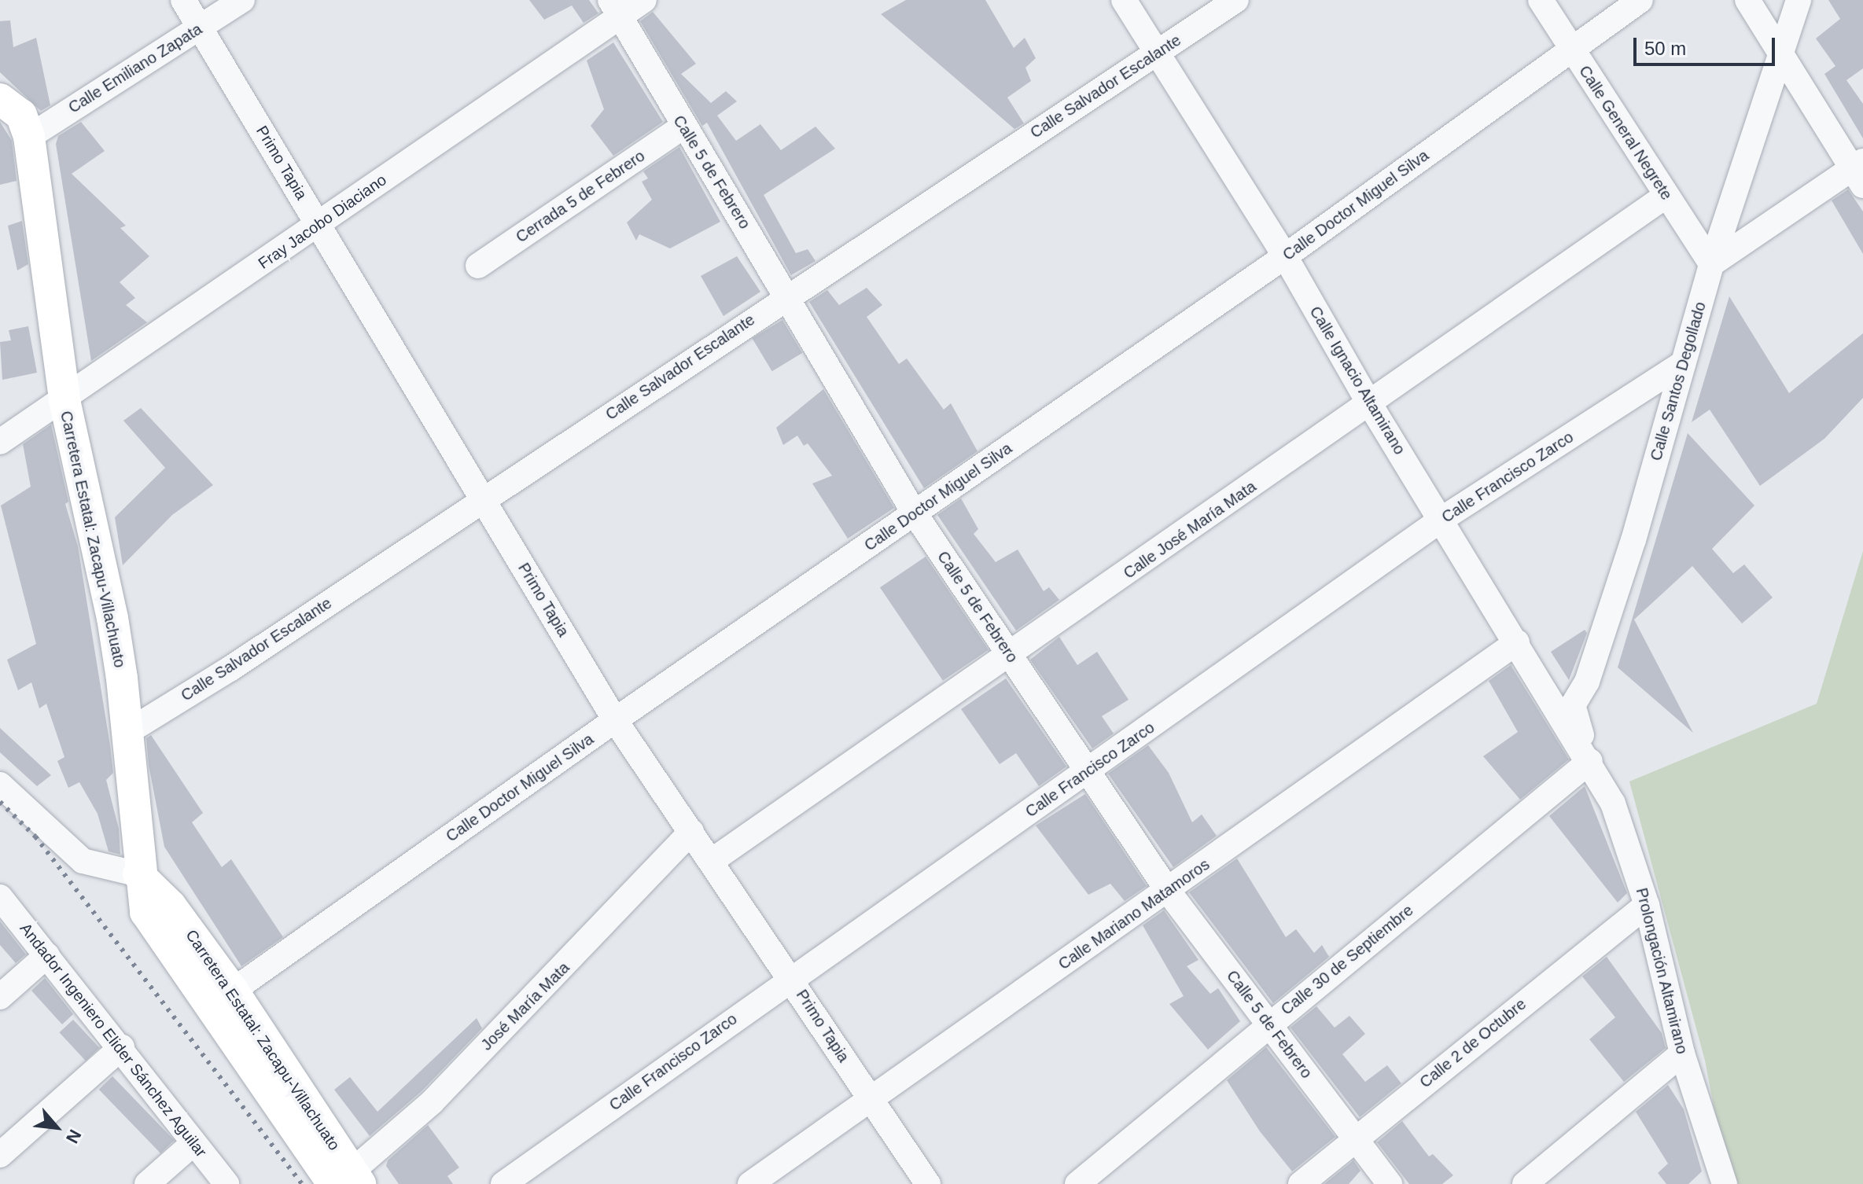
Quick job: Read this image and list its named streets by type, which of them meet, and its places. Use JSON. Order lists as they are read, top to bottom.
{
  "streets": {
    "main road": ["Carretera Estatal: Zacapu-Villachuato"],
    "street": [
      "Calle Emiliano Zapata",
      "Calle Salvador Escalante",
      "Calle General Negrete",
      "Primo Tapia",
      "Calle 5 de Febrero",
      "Cerrada 5 de Febrero",
      "Calle Doctor Miguel Silva",
      "Fray Jacobo Diaciano",
      "Calle Ignacio Altamirano",
      "Calle Santos Degollado",
      "Calle Francisco Zarco",
      "Calle José María Mata",
      "Calle Mariano Matamoros",
      "Calle 30 de Septiembre",
      "Prolongación Altamirano",
      "José María Mata",
      "Andador Ingeniero Elider Sánchez Aguilar",
      "Calle 2 de Octubre"
    ]
  },
  "crossings": [
    ["Calle Emiliano Zapata", "Primo Tapia"],
    ["Calle Emiliano Zapata", "Carretera Estatal: Zacapu-Villachuato"],
    ["Calle Salvador Escalante", "Primo Tapia"],
    ["Calle Salvador Escalante", "Calle 5 de Febrero"],
    ["Calle Salvador Escalante", "Calle Ignacio Altamirano"],
    ["Calle Salvador Escalante", "Carretera Estatal: Zacapu-Villachuato"],
    ["Calle General Negrete", "Calle Doctor Miguel Silva"],
    ["Calle General Negrete", "Calle Santos Degollado"],
    ["Calle General Negrete", "Calle José María Mata"],
    ["Primo Tapia", "Calle Doctor Miguel Silva"],
    ["Primo Tapia", "Fray Jacobo Diaciano"],
    ["Primo Tapia", "Calle Francisco Zarco"],
    ["Primo Tapia", "Calle José María Mata"],
    ["Primo Tapia", "Calle Mariano Matamoros"],
    ["Primo Tapia", "José María Mata"],
    ["Calle 5 de Febrero", "Cerrada 5 de Febrero"],
    ["Calle 5 de Febrero", "Calle Doctor Miguel Silva"],
    ["Calle 5 de Febrero", "Fray Jacobo Diaciano"],
    ["Calle 5 de Febrero", "Calle Francisco Zarco"],
    ["Calle 5 de Febrero", "Calle José María Mata"],
    ["Calle 5 de Febrero", "Calle Mariano Matamoros"],
    ["Calle 5 de Febrero", "Calle 30 de Septiembre"],
    ["Calle 5 de Febrero", "Calle 2 de Octubre"],
    ["Calle Doctor Miguel Silva", "Calle Ignacio Altamirano"],
    ["Calle Doctor Miguel Silva", "Carretera Estatal: Zacapu-Villachuato"],
    ["Fray Jacobo Diaciano", "Carretera Estatal: Zacapu-Villachuato"],
    ["Calle Ignacio Altamirano", "Calle Francisco Zarco"],
    ["Calle Ignacio Altamirano", "Calle José María Mata"],
    ["Calle Ignacio Altamirano", "Calle Mariano Matamoros"],
    ["Calle Ignacio Altamirano", "Calle 30 de Septiembre"],
    ["Calle Ignacio Altamirano", "Prolongación Altamirano"],
    ["Calle Santos Degollado", "Calle Francisco Zarco"],
    ["Carretera Estatal: Zacapu-Villachuato", "José María Mata"],
    ["Calle 30 de Septiembre", "Prolongación Altamirano"],
    ["Prolongación Altamirano", "Calle 2 de Octubre"]
  ],
  "scale_bar": "50 m",
  "north": "bottom right"
}
